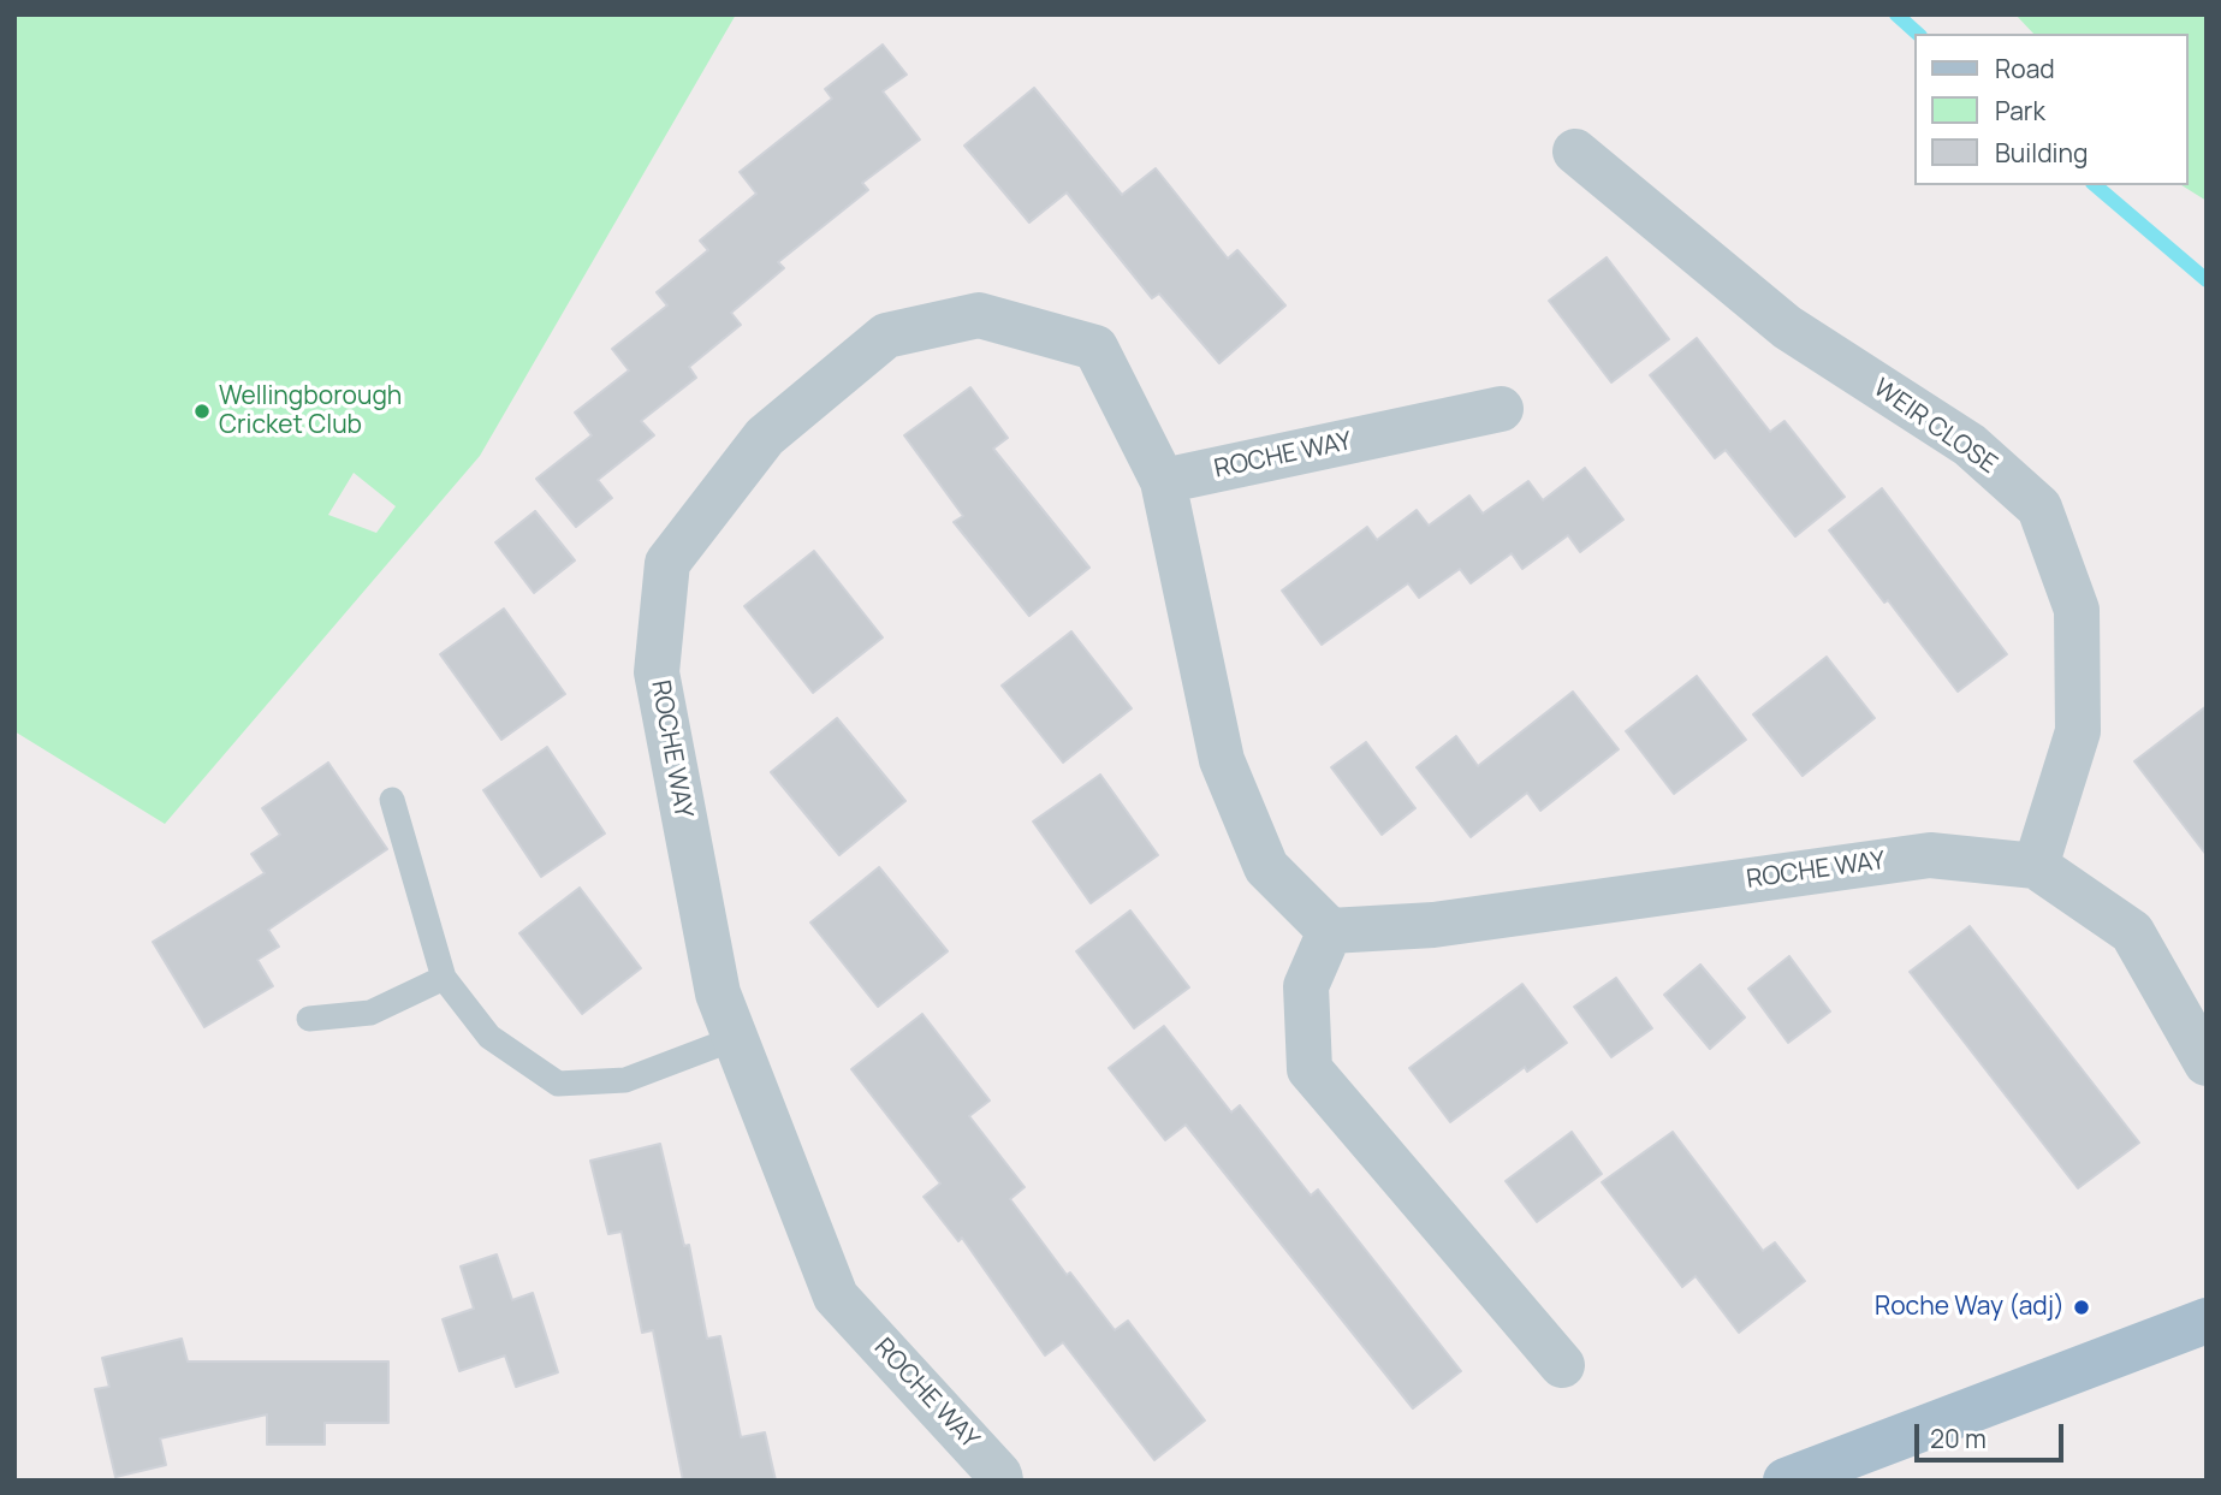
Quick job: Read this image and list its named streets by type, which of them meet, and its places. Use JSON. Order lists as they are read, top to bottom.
{
  "streets": {
    "street": ["WEIR CLOSE", "ROCHE WAY"]
  },
  "crossings": [
    ["WEIR CLOSE", "ROCHE WAY"]
  ],
  "places": ["Wellingborough Cricket Club", "Roche Way (adj)"],
  "legend": ["Road", "Park", "Building"],
  "scale_bar": "20 m"
}
